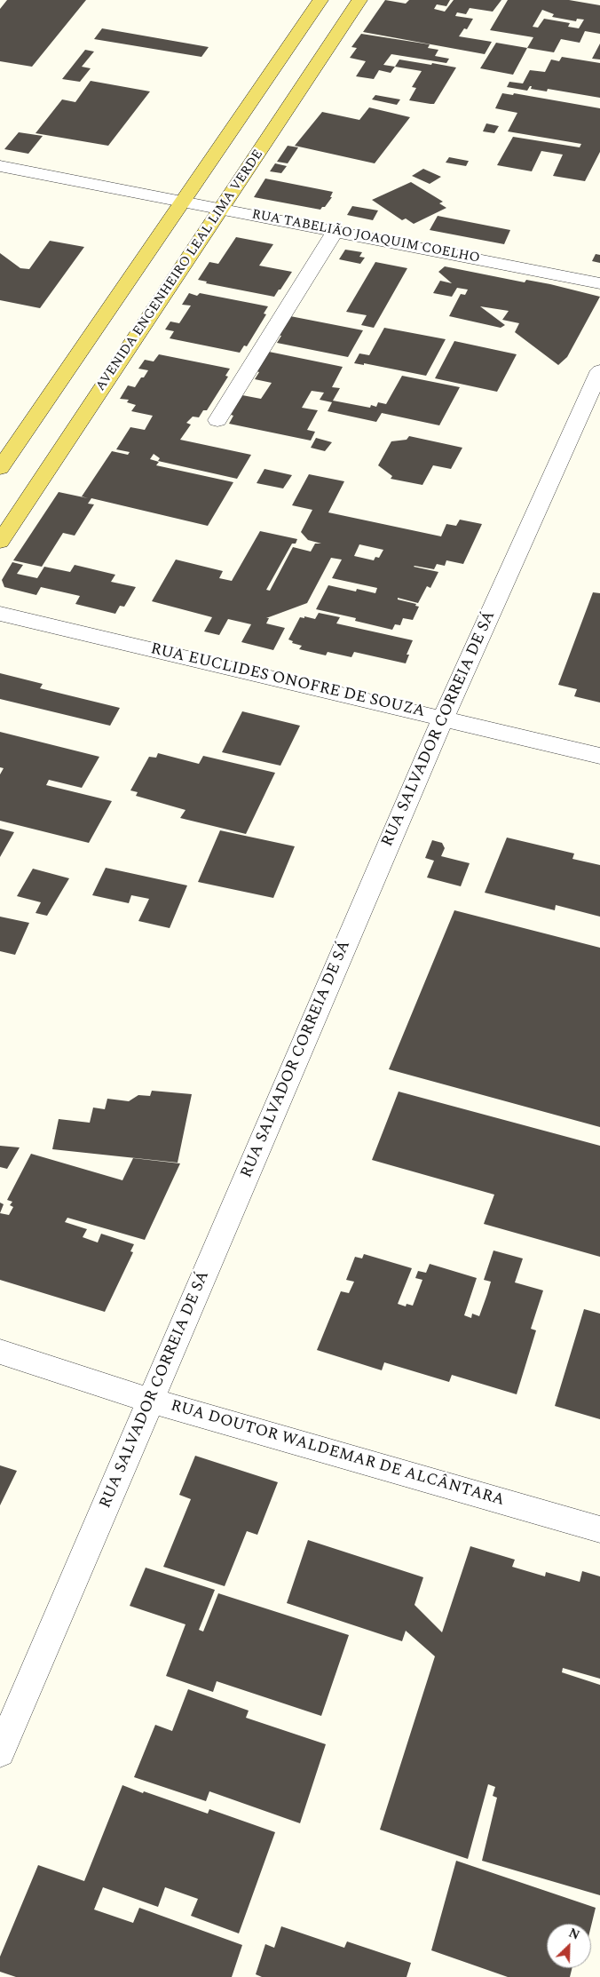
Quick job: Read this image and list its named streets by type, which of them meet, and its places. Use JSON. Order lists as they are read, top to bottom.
{
  "streets": {
    "main road": ["AVENIDA ENGENHEIRO LEAL LIMA VERDE"],
    "street": [
      "RUA TABELIÃO JOAQUIM COELHO",
      "RUA EUCLIDES ONOFRE DE SOUZA",
      "RUA SALVADOR CORREIA DE SÁ",
      "RUA DOUTOR WALDEMAR DE ALCÂNTARA"
    ]
  },
  "crossings": [
    ["RUA TABELIÃO JOAQUIM COELHO", "AVENIDA ENGENHEIRO LEAL LIMA VERDE"],
    ["RUA EUCLIDES ONOFRE DE SOUZA", "RUA SALVADOR CORREIA DE SÁ"],
    ["RUA SALVADOR CORREIA DE SÁ", "RUA DOUTOR WALDEMAR DE ALCÂNTARA"]
  ],
  "north": "top right"
}
